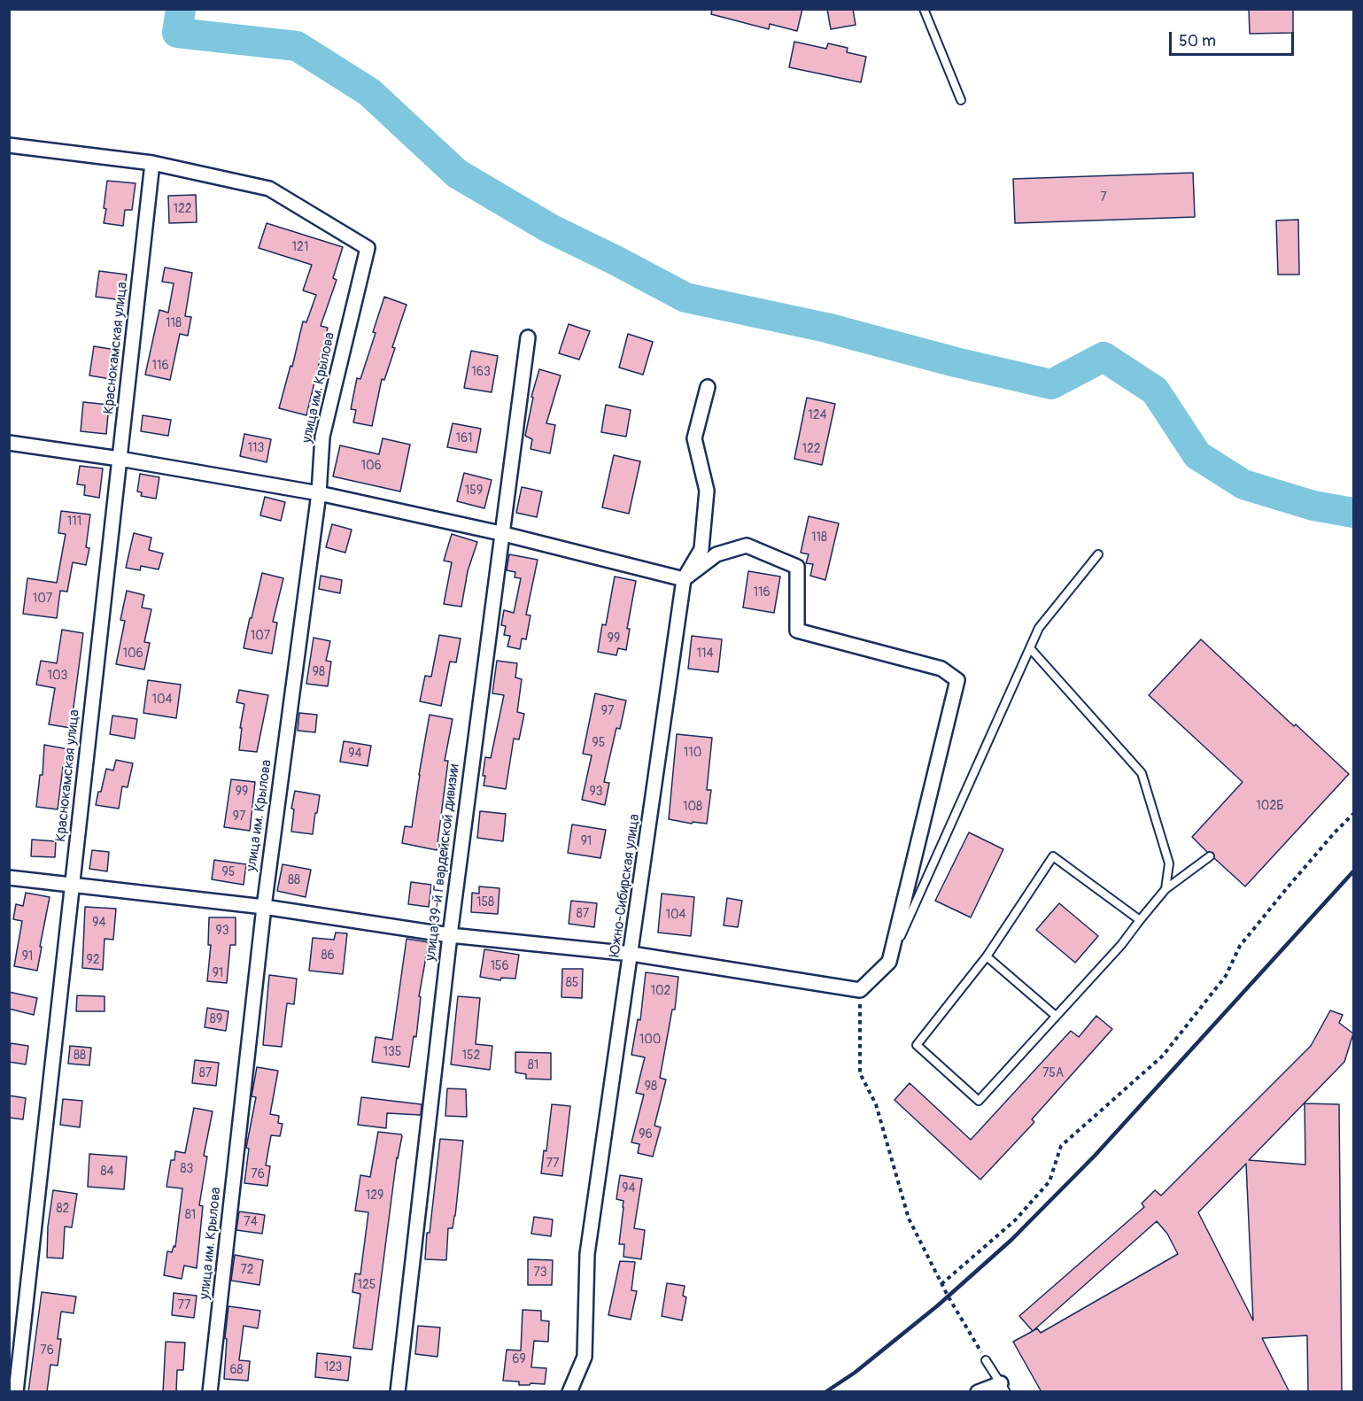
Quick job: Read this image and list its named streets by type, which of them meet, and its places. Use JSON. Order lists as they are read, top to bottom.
{
  "streets": {
    "street": [
      "Краснокамская улица",
      "улица им. Крылова",
      "улица 39-й Гвардейской дивизии",
      "Южно-Сибирская улица"
    ]
  },
  "crossings": [
    ["Краснокамская улица", "улица им. Крылова"]
  ],
  "house_numbers": [
    "7",
    "122",
    "121",
    "118",
    "116",
    "163",
    "124",
    "161",
    "113",
    "122",
    "106",
    "159",
    "111",
    "118",
    "116",
    "107",
    "107",
    "99",
    "106",
    "114",
    "98",
    "103",
    "104",
    "97",
    "95",
    "110",
    "94",
    "99",
    "93",
    "102Б",
    "108",
    "97",
    "91",
    "95",
    "88",
    "158",
    "87",
    "104",
    "94",
    "93",
    "86",
    "91",
    "92",
    "156",
    "91",
    "85",
    "102",
    "89",
    "100",
    "135",
    "88",
    "152",
    "81",
    "87",
    "75А",
    "98",
    "96",
    "77",
    "83",
    "84",
    "76",
    "94",
    "129",
    "82",
    "81",
    "74",
    "72",
    "73",
    "125",
    "77",
    "76",
    "69",
    "123",
    "68"
  ],
  "scale_bar": "50 m"
}
